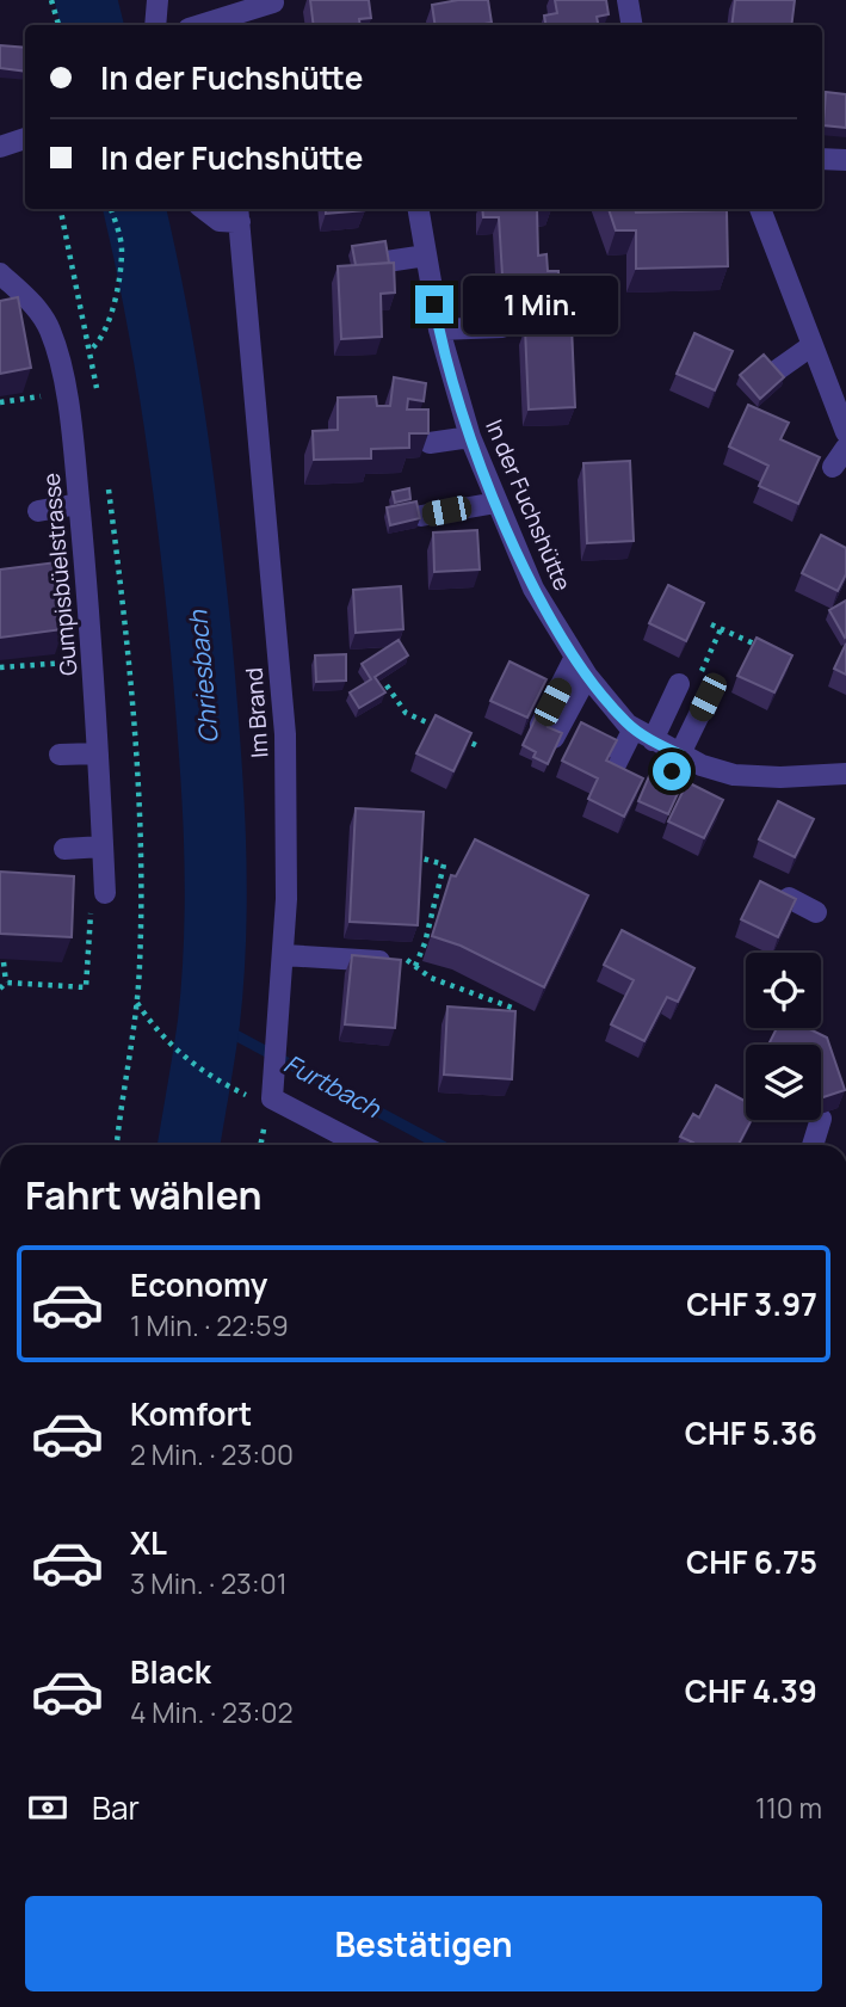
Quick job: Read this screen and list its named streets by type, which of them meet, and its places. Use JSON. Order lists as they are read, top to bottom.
{
  "streets": {
    "street": ["In der Fuchshütte", "Gumpisbüelstrasse", "Im Brand"]
  },
  "water": ["Chriesbach", "Furtbach"],
  "page": {
    "banner": ["In der Fuchshütte", "In der Fuchshütte"],
    "bubble": "1 Min.",
    "heading": "Fahrt wählen",
    "list": [
      {
        "name": "Economy",
        "note": "1 Min. · 22:59",
        "value": "CHF 3.97"
      },
      {
        "name": "Komfort",
        "note": "2 Min. · 23:00",
        "value": "CHF 5.36"
      },
      {
        "name": "XL",
        "note": "3 Min. · 23:01",
        "value": "CHF 6.75"
      },
      {
        "name": "Black",
        "note": "4 Min. · 23:02",
        "value": "CHF 4.39"
      }
    ],
    "pay": ["Bar", "110 m"],
    "buttons": "Bestätigen"
  }
}
